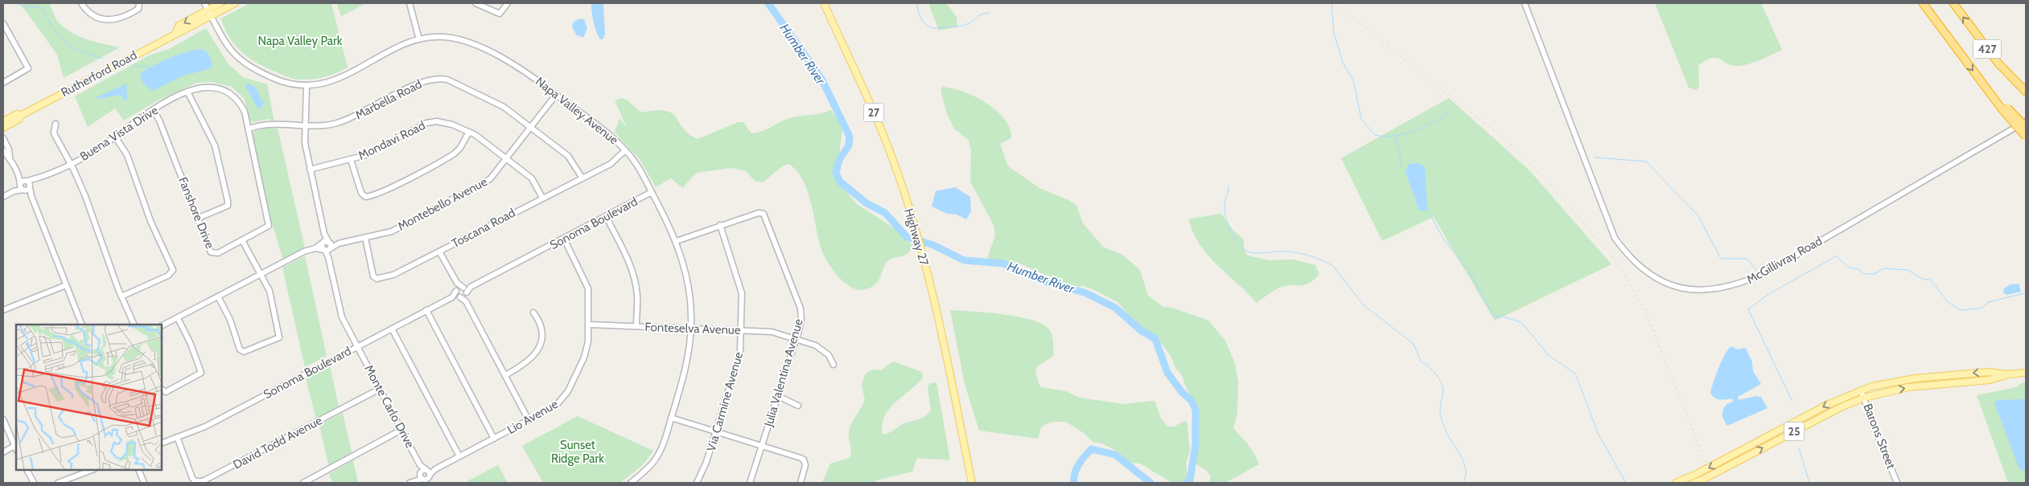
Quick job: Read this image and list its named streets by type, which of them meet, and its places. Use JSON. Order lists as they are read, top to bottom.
{
  "streets": {
    "highway": ["427"],
    "main road": [
      "Rutherford Road",
      "27",
      "Highway 27",
      "25"
    ],
    "street": [
      "Marbella Road",
      "Napa Valley Avenue",
      "Buena Vista Drive",
      "Mondavi Road",
      "Montebello Avenue",
      "Fanshore Drive",
      "Sonoma Boulevard",
      "Toscana Road",
      "McGillivray Road",
      "Fonteselva Avenue",
      "Julia Valentina Avenue",
      "Via Carmine Avenue",
      "Monte Carlo Drive",
      "Lio Avenue",
      "Barons Street",
      "David Todd Avenue"
    ]
  },
  "crossings": [
    ["Rutherford Road", "Napa Valley Avenue"],
    ["Marbella Road", "Buena Vista Drive"],
    ["Marbella Road", "Montebello Avenue"],
    ["Marbella Road", "Toscana Road"],
    ["Napa Valley Avenue", "Montebello Avenue"],
    ["Napa Valley Avenue", "Sonoma Boulevard"],
    ["Napa Valley Avenue", "Toscana Road"],
    ["Napa Valley Avenue", "Fonteselva Avenue"],
    ["Napa Valley Avenue", "Julia Valentina Avenue"],
    ["Buena Vista Drive", "Fanshore Drive"],
    ["Mondavi Road", "Montebello Avenue"],
    ["Mondavi Road", "Toscana Road"],
    ["Montebello Avenue", "Toscana Road"],
    ["Montebello Avenue", "Monte Carlo Drive"],
    ["Sonoma Boulevard", "Monte Carlo Drive"],
    ["Sonoma Boulevard", "Lio Avenue"],
    ["Sonoma Boulevard", "David Todd Avenue"],
    ["Fonteselva Avenue", "Julia Valentina Avenue"],
    ["Fonteselva Avenue", "Via Carmine Avenue"],
    ["Fonteselva Avenue", "Lio Avenue"],
    ["Julia Valentina Avenue", "Via Carmine Avenue"],
    ["Monte Carlo Drive", "Lio Avenue"],
    ["Monte Carlo Drive", "David Todd Avenue"],
    ["25", "Barons Street"]
  ],
  "water": ["Humber River"],
  "parks": ["Napa Valley Park", "Sunset Ridge Park"]
}
